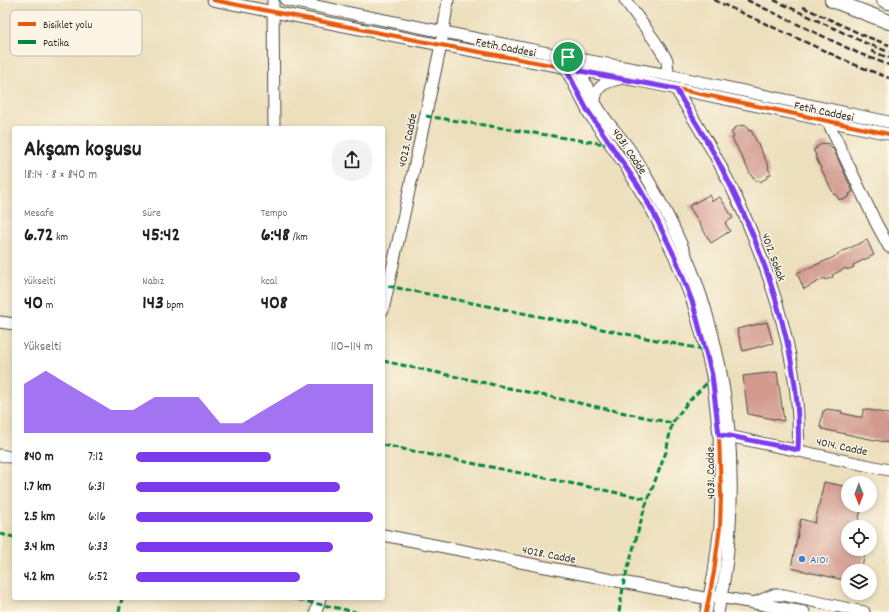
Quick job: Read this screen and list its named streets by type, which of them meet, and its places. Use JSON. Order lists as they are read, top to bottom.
{
  "streets": {
    "street": [
      "Fetih Caddesi",
      "4023. Cadde",
      "4031. Cadde",
      "4012. Sokak",
      "4014. Cadde",
      "4028. Cadde"
    ]
  },
  "crossings": [
    ["Fetih Caddesi", "4023. Cadde"],
    ["Fetih Caddesi", "4031. Cadde"],
    ["Fetih Caddesi", "4012. Sokak"],
    ["4031. Cadde", "4014. Cadde"],
    ["4031. Cadde", "4028. Cadde"],
    ["4012. Sokak", "4014. Cadde"]
  ],
  "places": ["A101"],
  "legend": ["Bisiklet yolu", "Patika"],
  "north": "bottom",
  "page": {
    "heading": ["Akşam koşusu", "18:14 · 8 × 840 m"],
    "stats": [
      ["Mesafe", "6.72 km"],
      ["Süre", "45:42"],
      ["Tempo", "6:48 /km"],
      ["Yükselti", "40 m"],
      ["Nabız", "143 bpm"],
      ["kcal", "408"]
    ],
    "chart": ["Yükselti", "110–114 m"],
    "list": [
      {
        "name": "840 m",
        "note": "7:12"
      },
      {
        "name": "1.7 km",
        "note": "6:31"
      },
      {
        "name": "2.5 km",
        "note": "6:16"
      },
      {
        "name": "3.4 km",
        "note": "6:33"
      },
      {
        "name": "4.2 km",
        "note": "6:52"
      }
    ]
  }
}
